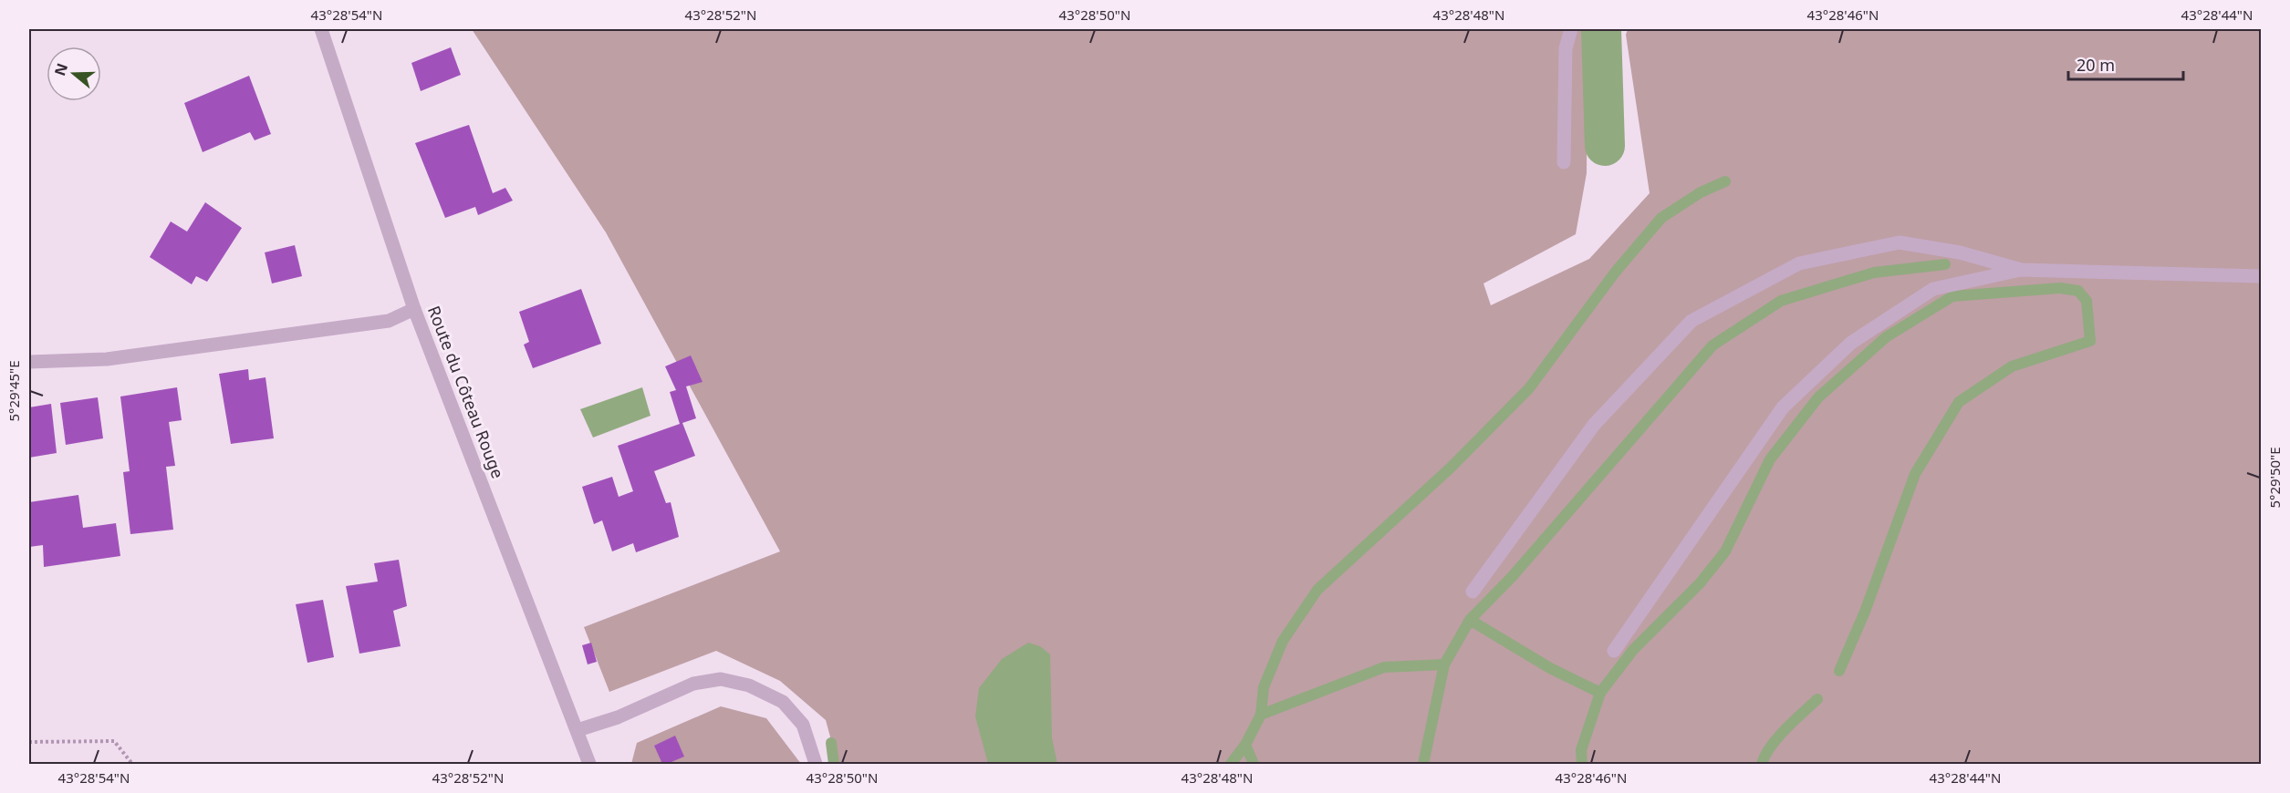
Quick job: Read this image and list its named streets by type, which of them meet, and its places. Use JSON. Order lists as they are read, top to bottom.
{
  "streets": {
    "street": ["Route du Côteau Rouge"]
  },
  "scale_bar": "20 m",
  "north": "left",
  "coordinates": [
    "43°28'54\"N",
    "43°28'52\"N",
    "43°28'50\"N",
    "43°28'48\"N",
    "43°28'46\"N",
    "43°28'44\"N",
    "5°29'45\"E",
    "5°29'50\"E"
  ]
}
